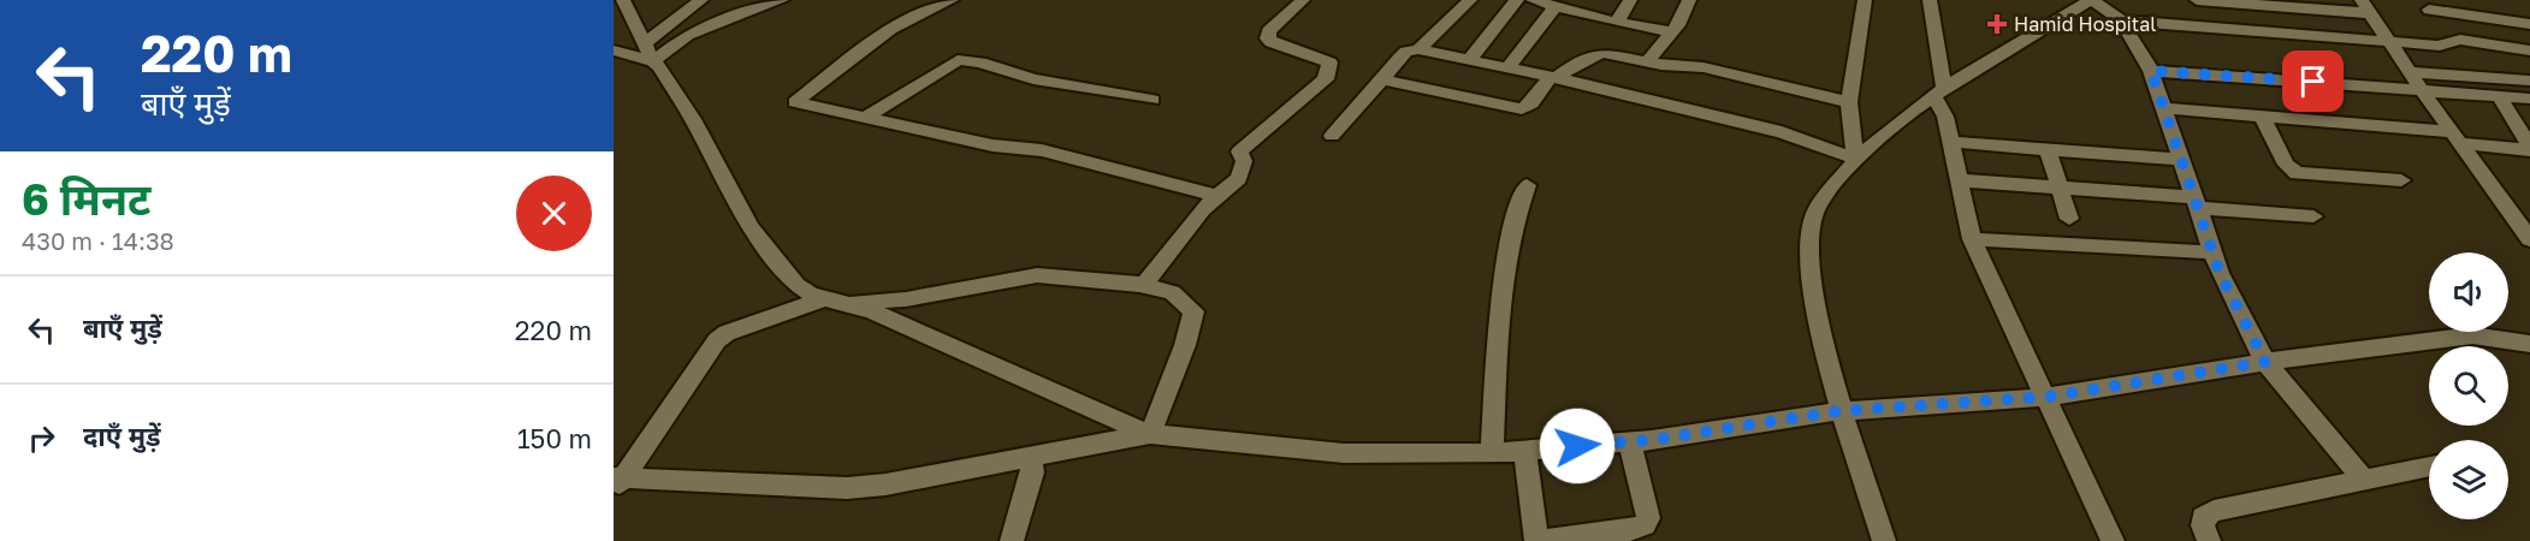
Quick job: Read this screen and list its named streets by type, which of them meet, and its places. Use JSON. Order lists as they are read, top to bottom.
{
  "places": {
    "health": ["Hamid Hospital"]
  },
  "page": {
    "turn": ["220 m", "बाएँ मुड़ें"],
    "heading": ["6 मिनट", "430 m · 14:38"],
    "list": [
      {
        "name": "बाएँ मुड़ें",
        "value": "220 m"
      },
      {
        "name": "दाएँ मुड़ें",
        "value": "150 m"
      }
    ]
  }
}
